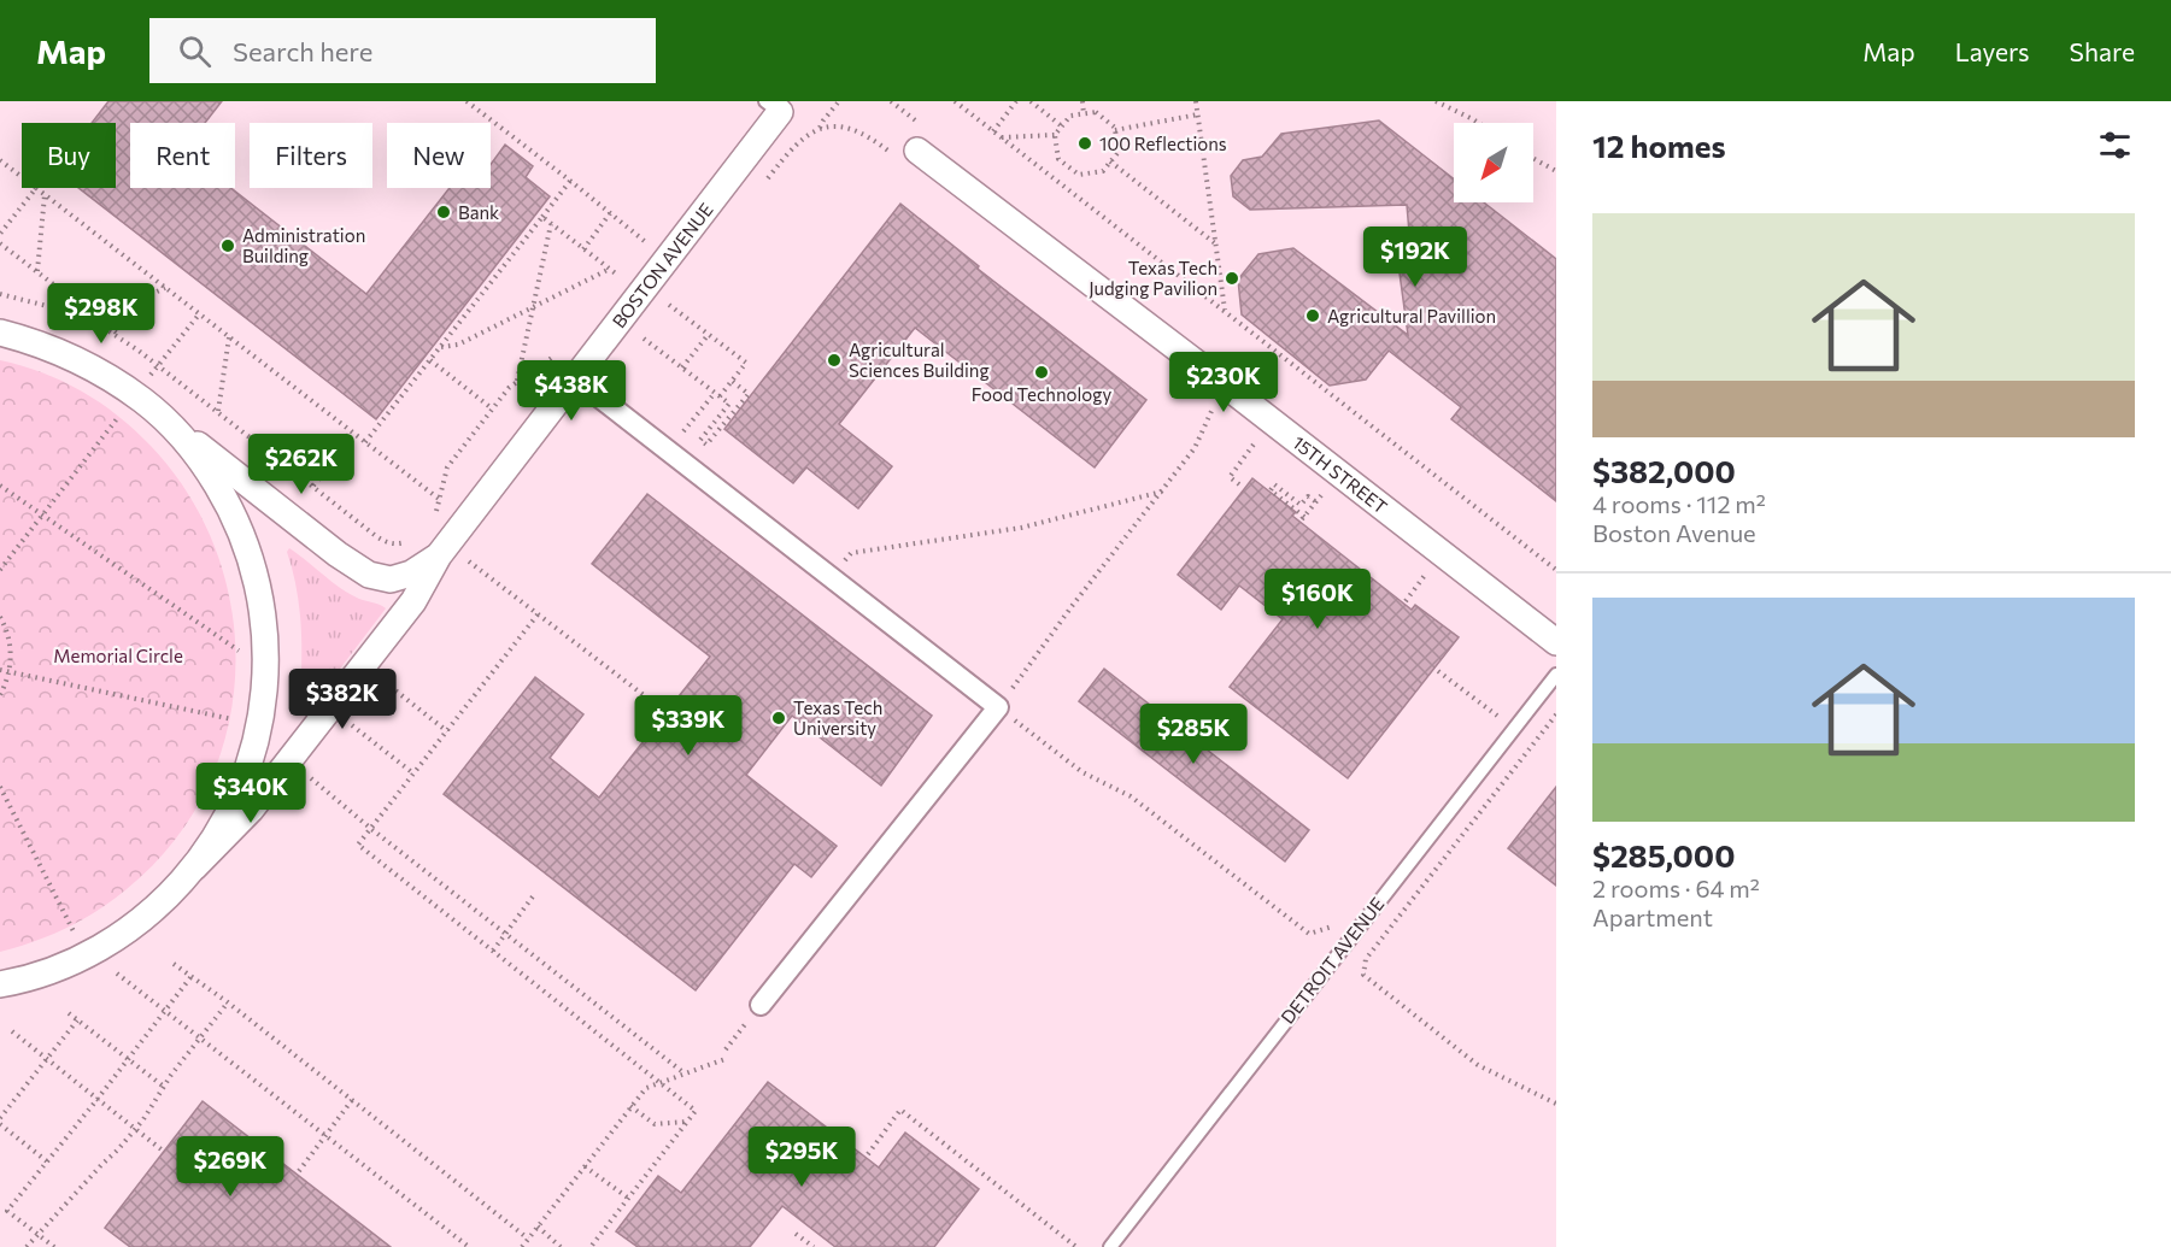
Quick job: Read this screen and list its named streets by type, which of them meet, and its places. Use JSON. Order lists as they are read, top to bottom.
{
  "streets": {
    "street": ["BOSTON AVENUE", "15TH STREET"],
    "lane": ["DETROIT AVENUE"]
  },
  "parks": ["Memorial Circle"],
  "places": [
    "100 Reflections",
    "Bank",
    "Administration Building",
    "Texas Tech Judging Pavilion",
    "Agricultural Pavillion",
    "Agricultural Sciences Building",
    "Food Technology",
    "Texas Tech University"
  ],
  "north": "bottom left",
  "page": {
    "header": "Map",
    "search": "Search here",
    "nav": ["Map", "Layers", "Share"],
    "heading": "12 homes",
    "chip": [
      "Buy",
      "Rent",
      "Filters",
      "New"
    ],
    "list": [
      {
        "name": "$382,000",
        "note": "4 rooms · 112 m² · Boston Avenue"
      },
      {
        "name": "$285,000",
        "note": "2 rooms · 64 m² · Apartment"
      }
    ],
    "price": [
      "$192K",
      "$298K",
      "$230K",
      "$438K",
      "$262K",
      "$160K",
      "$382K",
      "$339K",
      "$285K",
      "$340K",
      "$295K",
      "$269K"
    ]
  }
}
